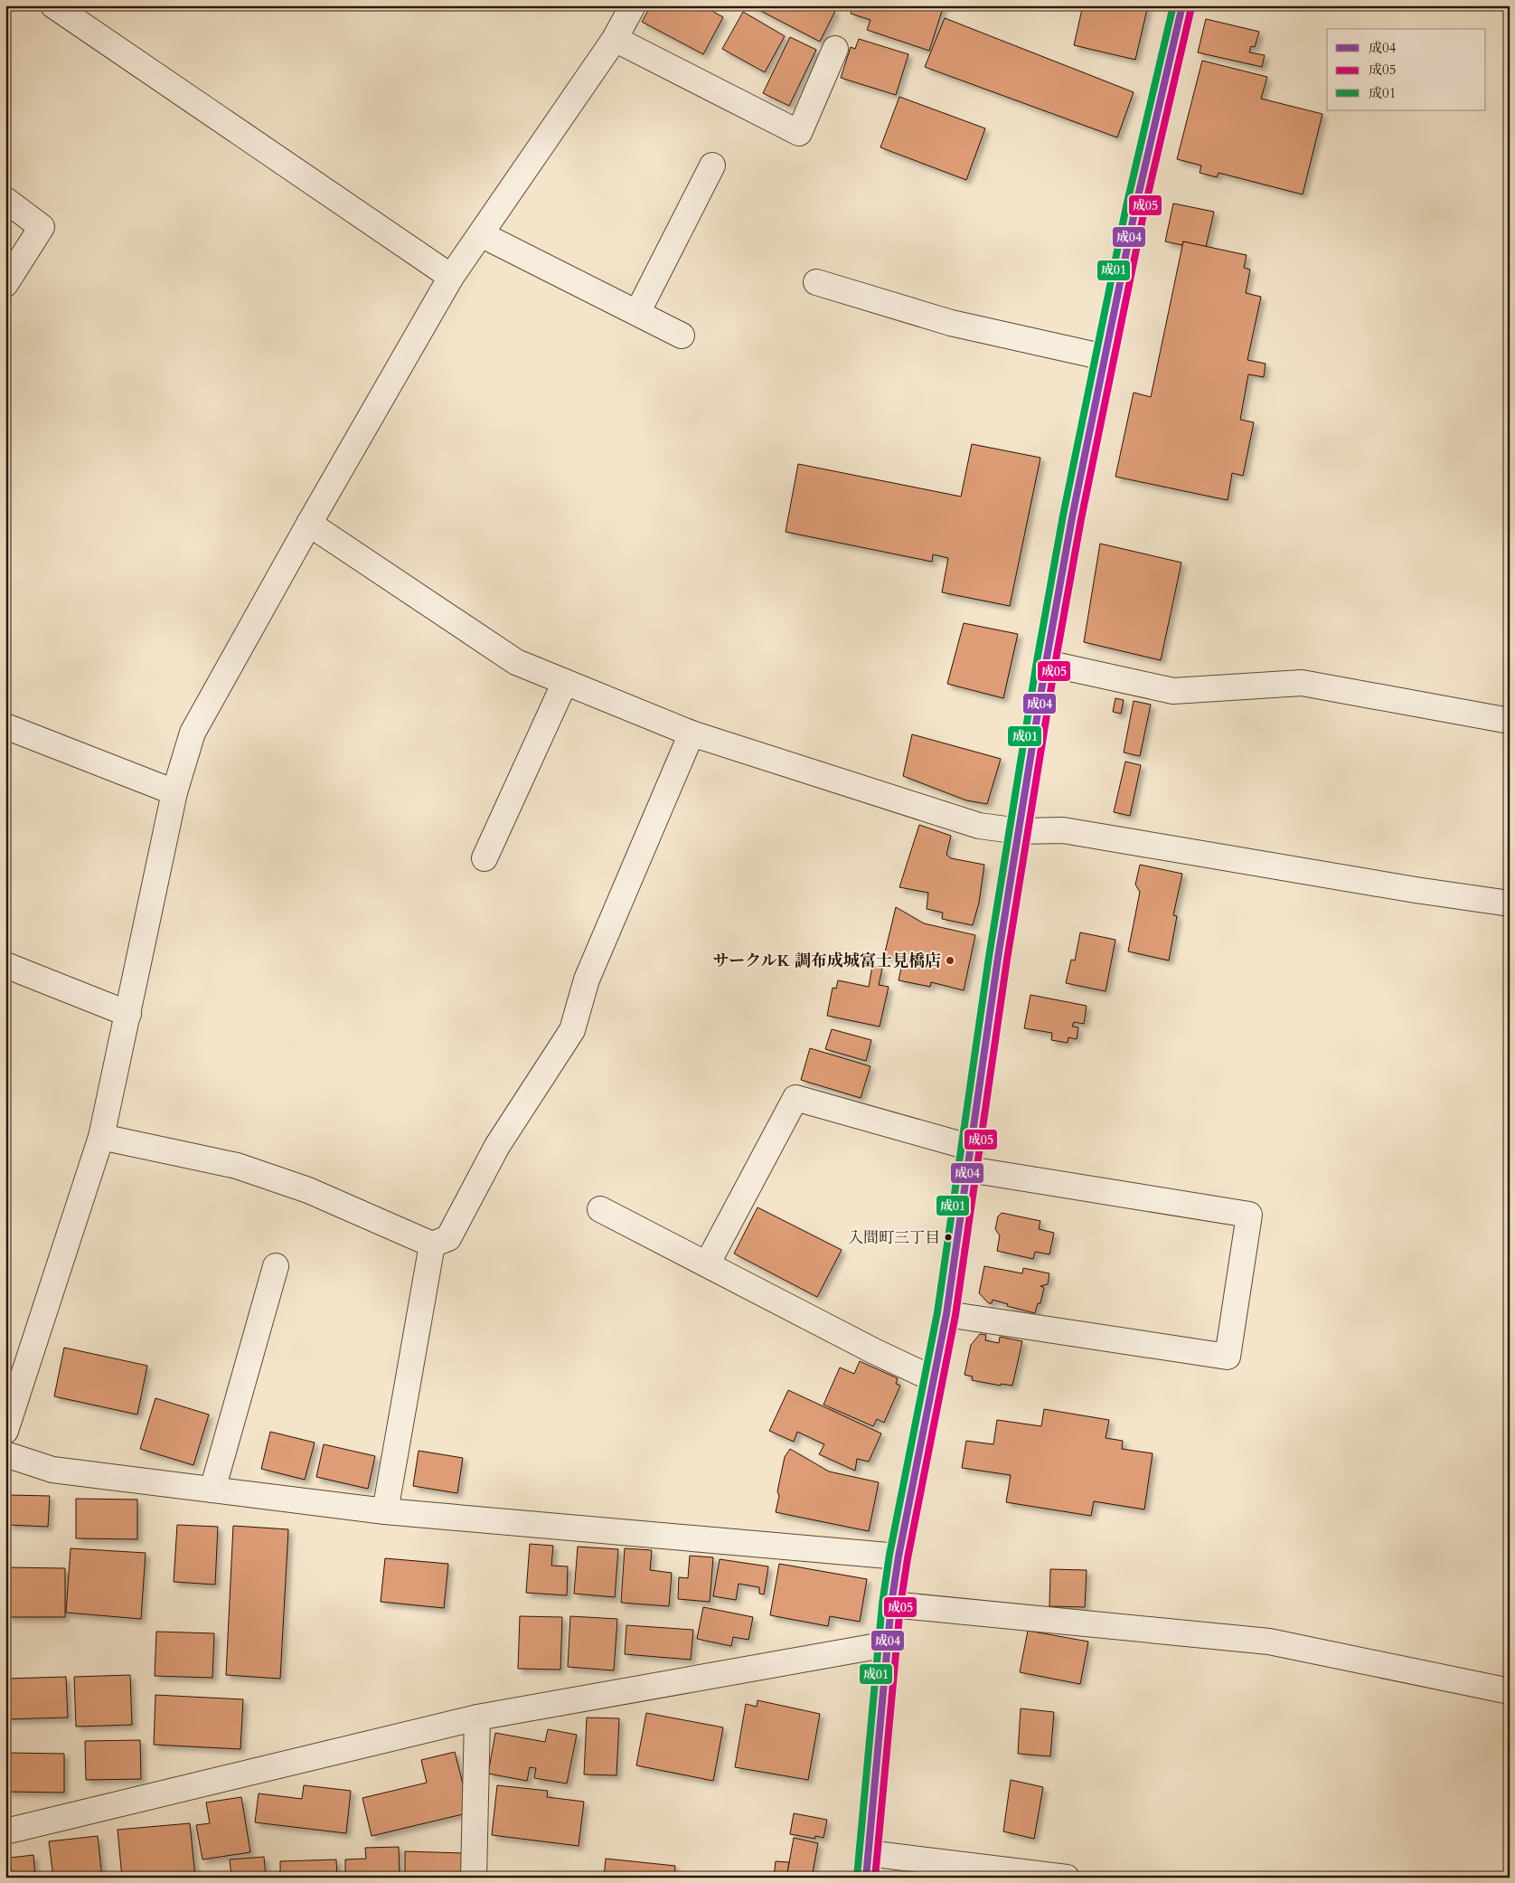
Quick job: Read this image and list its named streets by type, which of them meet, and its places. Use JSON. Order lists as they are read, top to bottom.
{
  "places": ["サークルK 調布成城富士見橋店", "入間町三丁目"],
  "lines": ["transit line 成04", "transit line 成01", "transit line 成05"],
  "legend": ["成04", "成05", "成01"]
}
